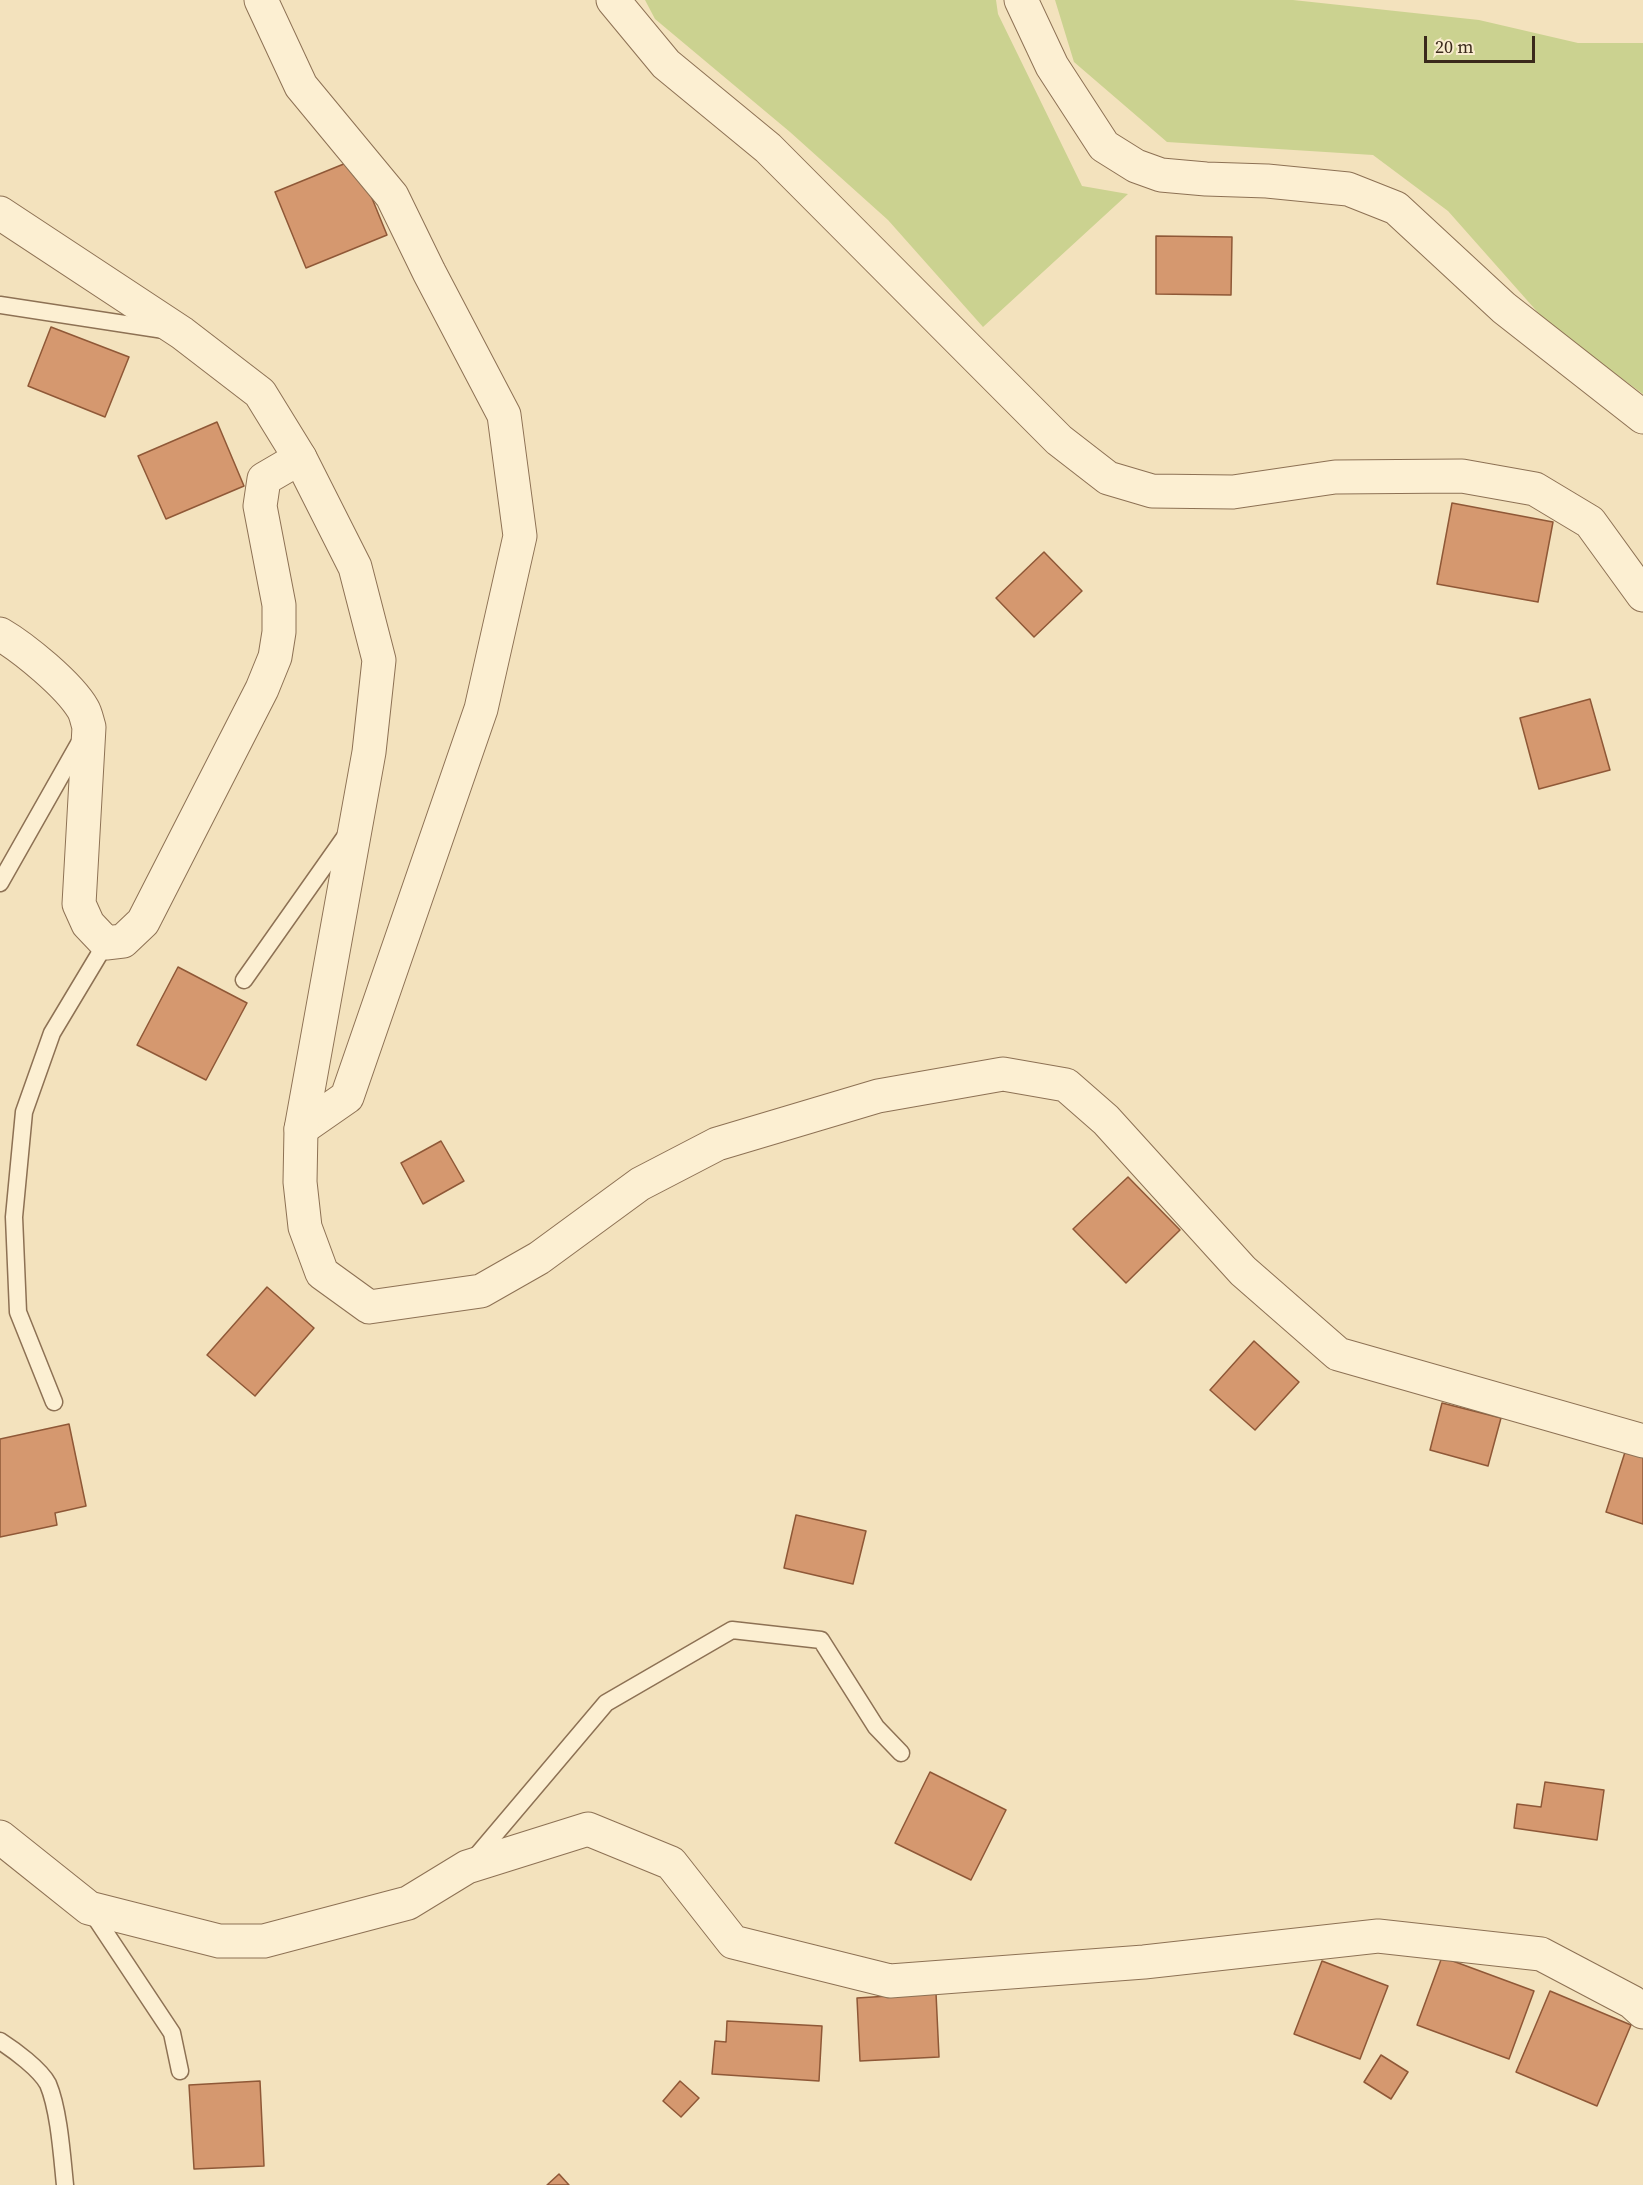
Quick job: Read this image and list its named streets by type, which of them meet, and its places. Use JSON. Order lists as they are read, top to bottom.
{
  "scale_bar": "20 m"
}
